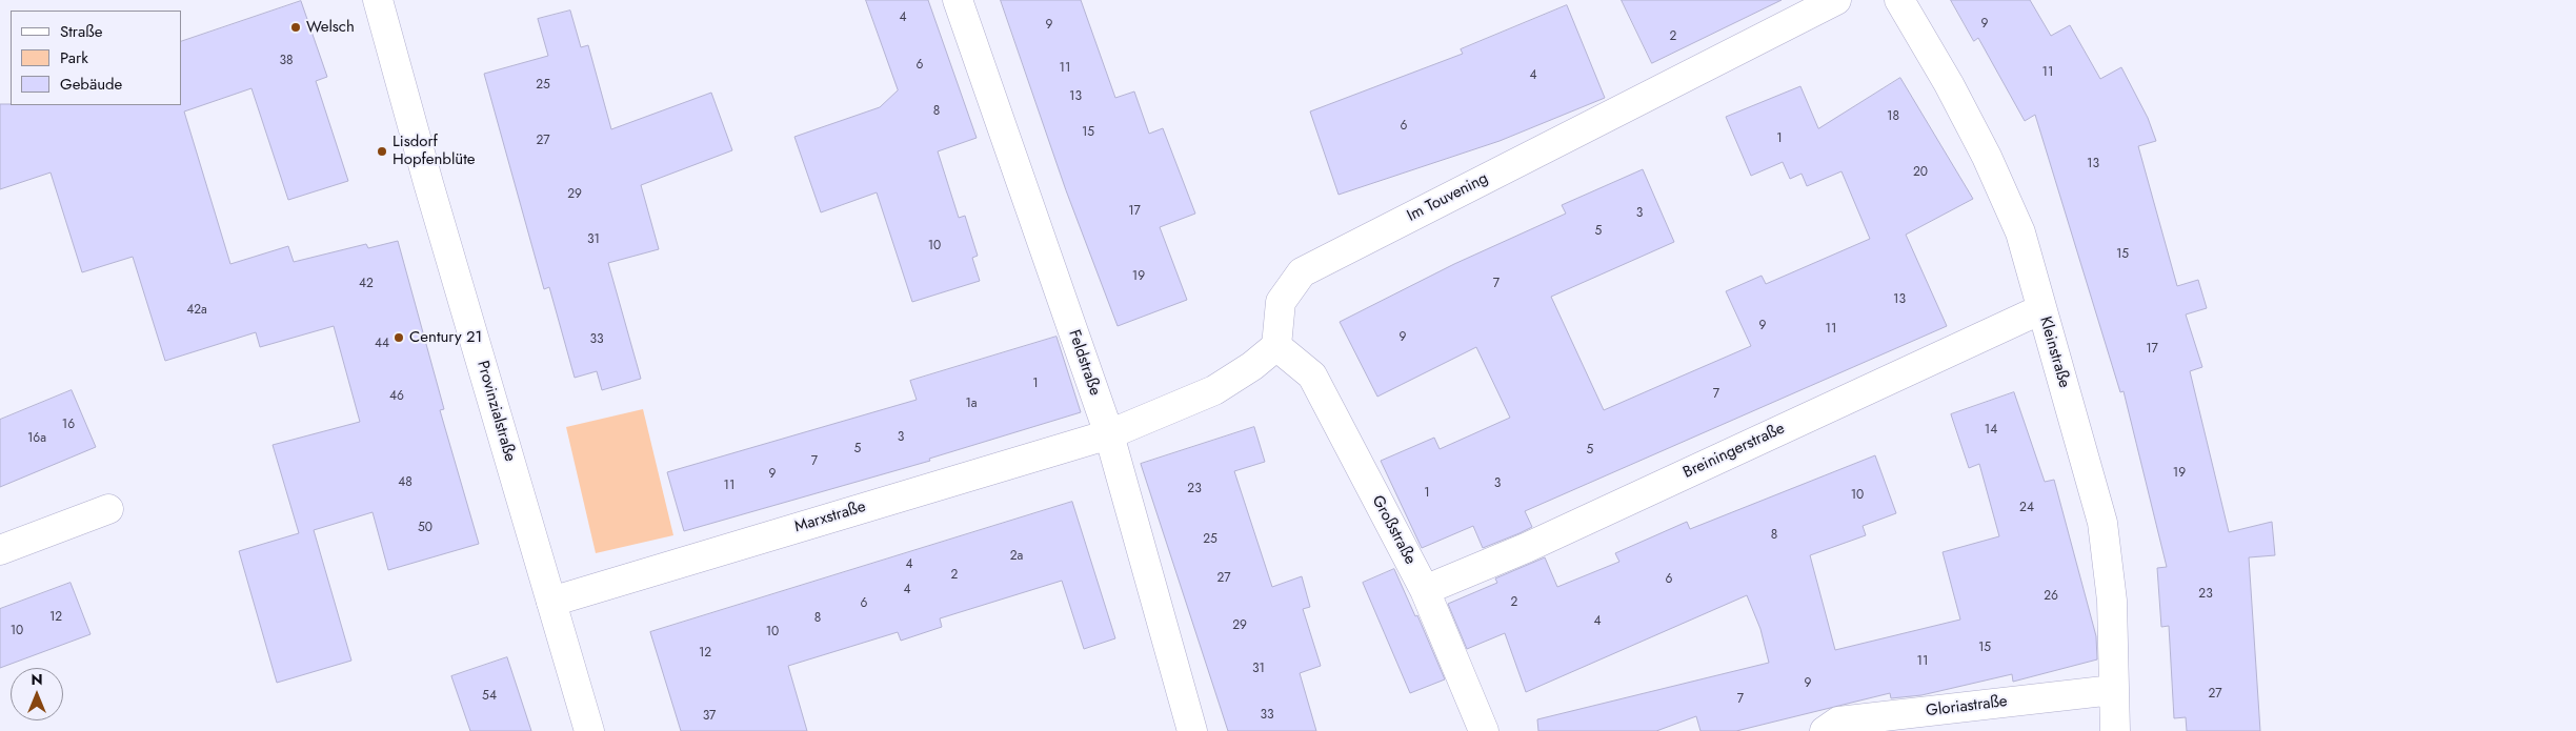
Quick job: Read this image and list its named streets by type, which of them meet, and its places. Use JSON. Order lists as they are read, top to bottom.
{
  "streets": {
    "street": [
      "Im Touvening",
      "Kleinstraße",
      "Feldstraße",
      "Provinzialstraße",
      "Breiningerstraße",
      "Marxstraße",
      "Großstraße",
      "Gloriastraße"
    ]
  },
  "crossings": [
    ["Im Touvening", "Großstraße"],
    ["Kleinstraße", "Breiningerstraße"],
    ["Kleinstraße", "Gloriastraße"],
    ["Feldstraße", "Marxstraße"],
    ["Provinzialstraße", "Marxstraße"],
    ["Breiningerstraße", "Großstraße"]
  ],
  "places": ["Welsch", "Lisdorf Hopfenblüte", "Century 21"],
  "house_numbers": [
    "4",
    "9",
    "9",
    "2",
    "38",
    "6",
    "11",
    "11",
    "4",
    "25",
    "13",
    "8",
    "18",
    "6",
    "15",
    "1",
    "27",
    "13",
    "20",
    "29",
    "17",
    "3",
    "5",
    "31",
    "10",
    "15",
    "19",
    "42",
    "7",
    "13",
    "42a",
    "9",
    "11",
    "9",
    "33",
    "44",
    "17",
    "1",
    "7",
    "46",
    "1a",
    "16",
    "14",
    "3",
    "16a",
    "5",
    "5",
    "7",
    "19",
    "9",
    "48",
    "3",
    "11",
    "23",
    "1",
    "10",
    "24",
    "50",
    "8",
    "25",
    "2a",
    "4",
    "2",
    "27",
    "6",
    "4",
    "23",
    "26",
    "2",
    "6",
    "12",
    "8",
    "4",
    "29",
    "10",
    "10",
    "15",
    "12",
    "11",
    "31",
    "9",
    "27",
    "54",
    "7",
    "33",
    "37"
  ],
  "legend": ["Straße", "Park", "Gebäude"],
  "north": "top"
}
